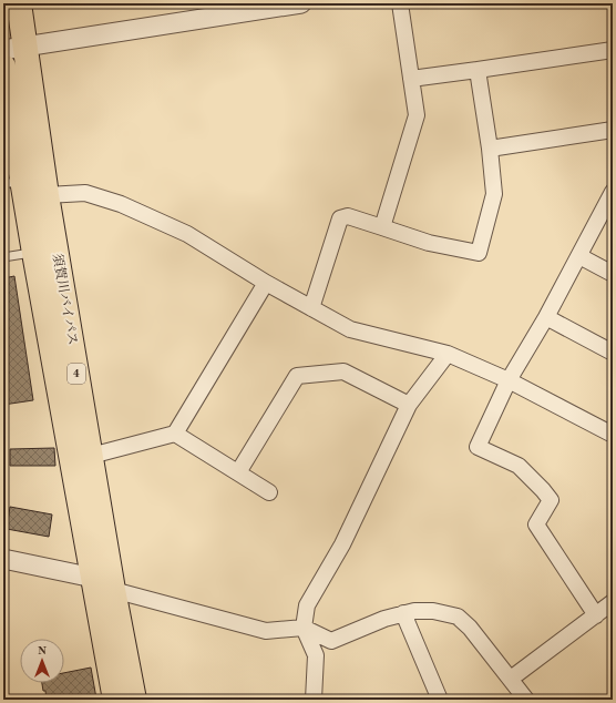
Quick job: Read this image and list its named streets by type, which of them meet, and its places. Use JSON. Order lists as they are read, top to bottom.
{
  "streets": {
    "highway": ["須賀川バイパス", "4"]
  },
  "north": "top"
}
